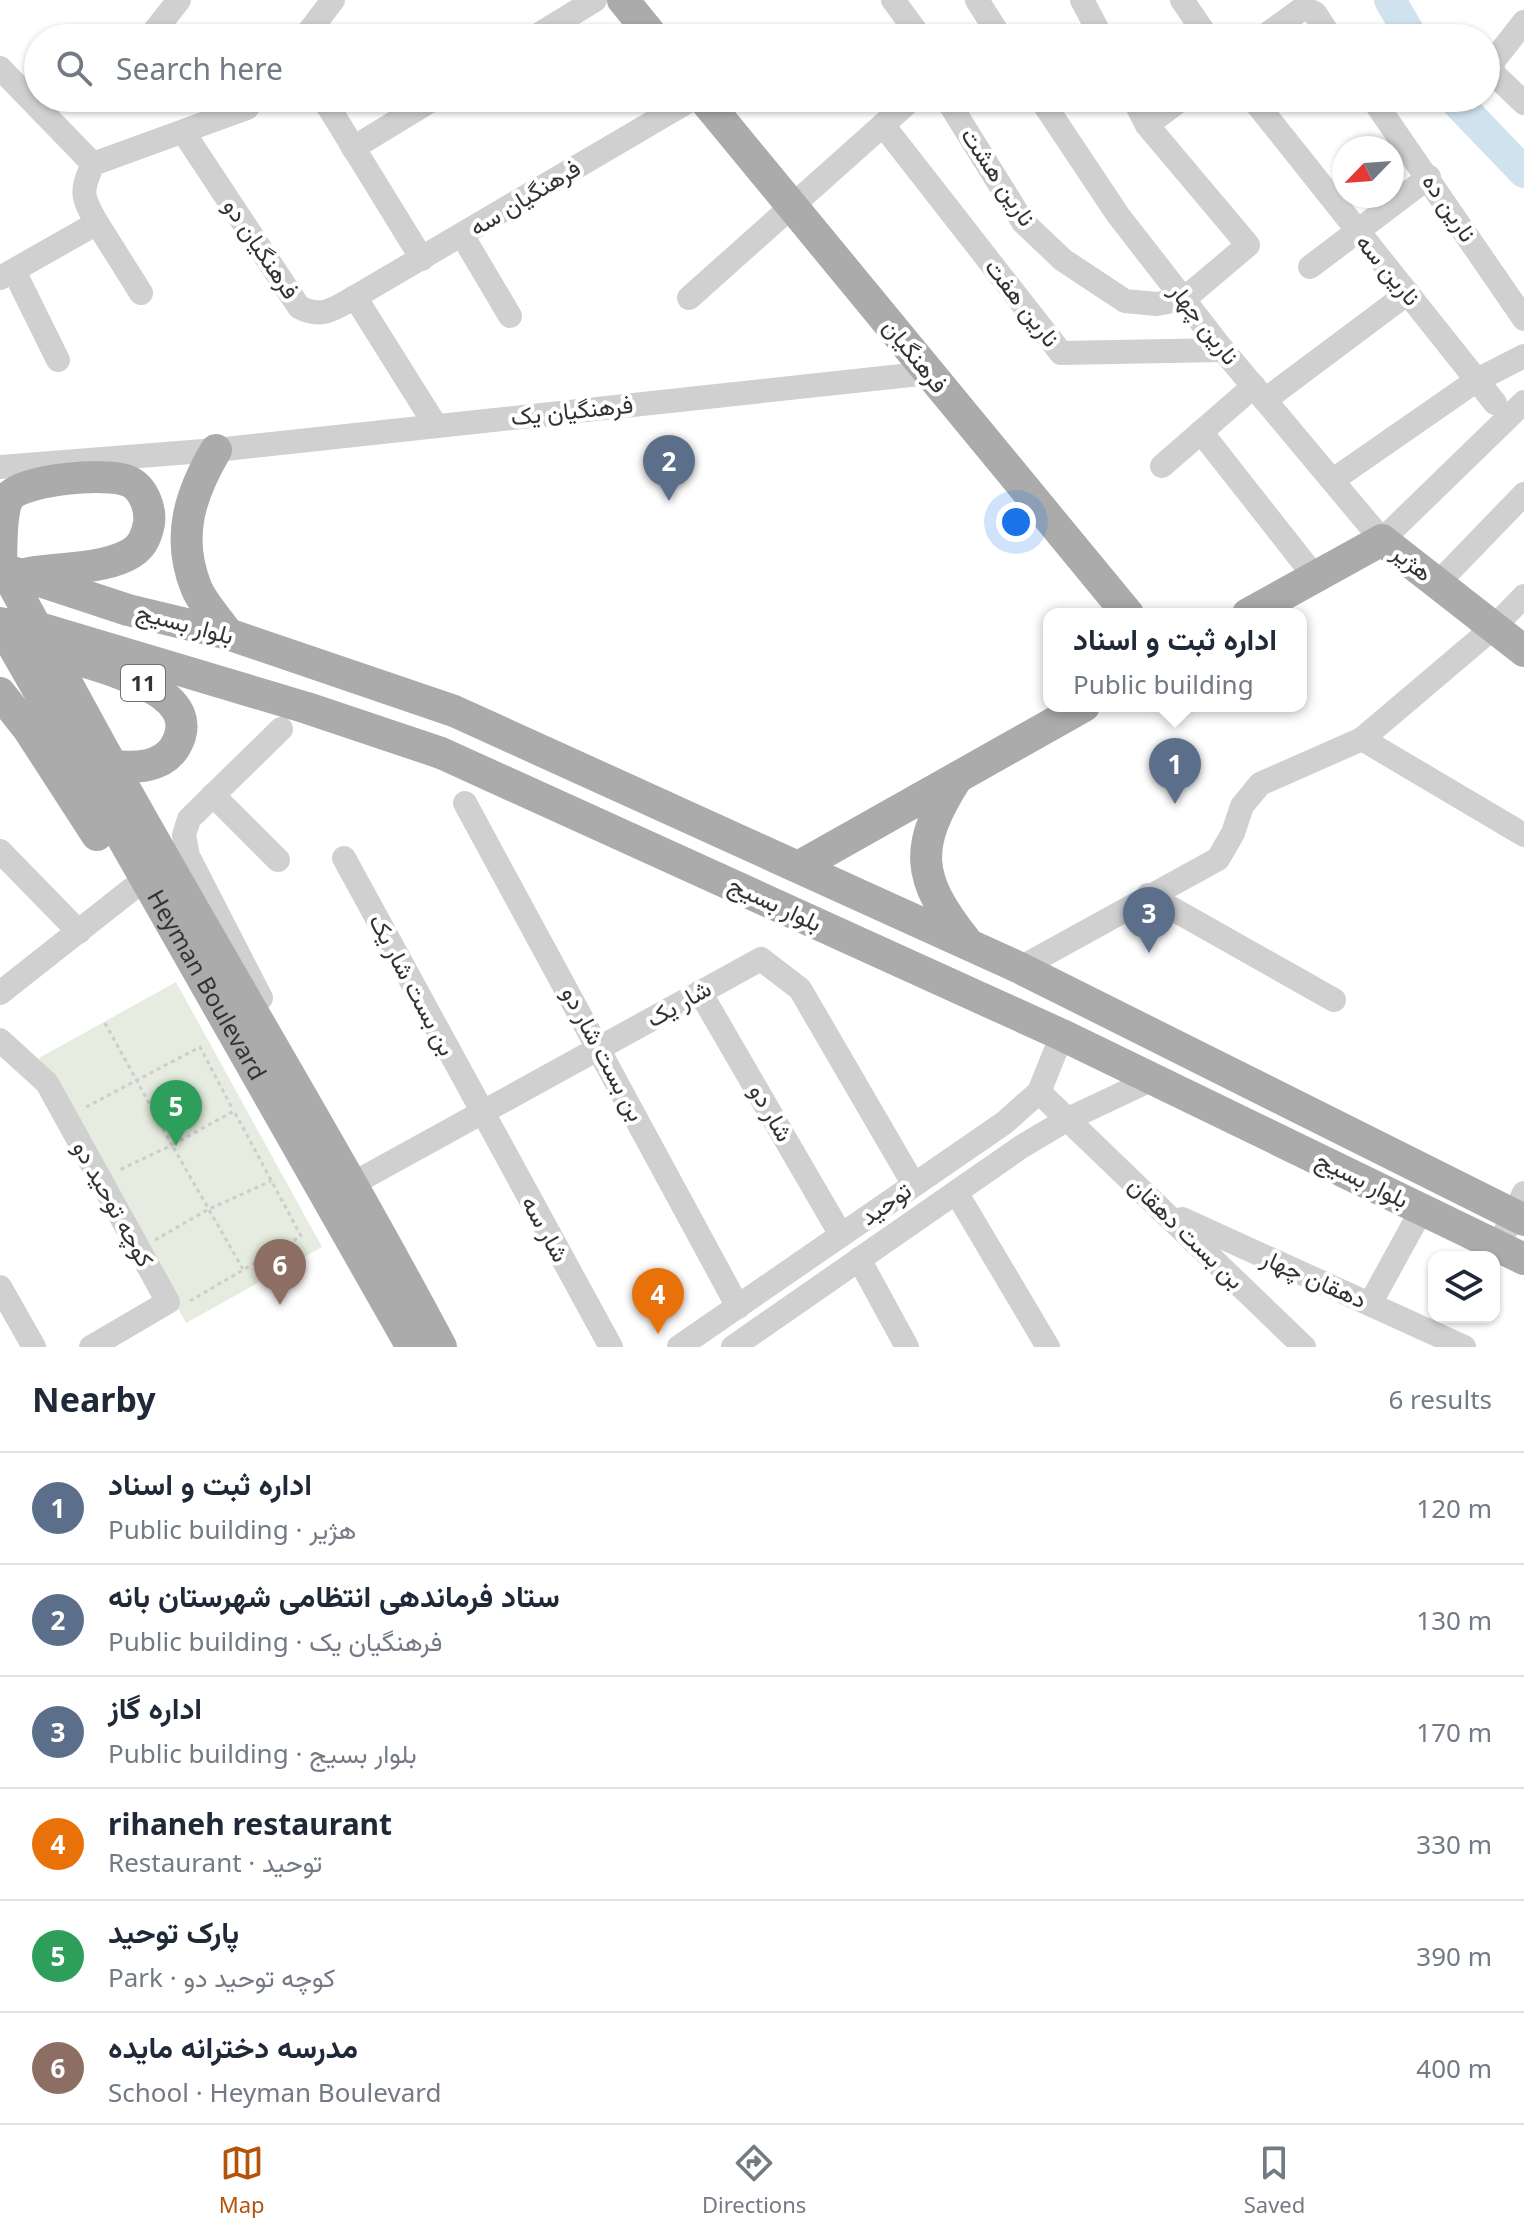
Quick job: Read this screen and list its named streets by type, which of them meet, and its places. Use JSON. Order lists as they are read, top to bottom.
{
  "streets": {
    "main road": [
      "فرهنگیان",
      "هژیر",
      "بلوار بسیج",
      "11",
      "Heyman Boulevard"
    ],
    "street": [
      "نارین هشت",
      "فرهنگیان سه",
      "نارین ده",
      "فرهنگیان دو",
      "نارین سه",
      "نارین هفت",
      "نارین چهار",
      "فرهنگیان یک",
      "بن بست شار یک",
      "شار یک",
      "بن بست شار دو",
      "شار دو",
      "کوچه توحید دو",
      "توحید",
      "شار سه",
      "بن بست دهقان",
      "دهقان چهار"
    ]
  },
  "crossings": [
    ["نارین هشت", "نارین چهار"],
    ["فرهنگیان سه", "فرهنگیان دو"],
    ["نارین هفت", "نارین چهار"],
    ["نارین چهار", "هژیر"],
    ["فرهنگیان", "فرهنگیان یک"],
    ["بلوار بسیج", "Heyman Boulevard"],
    ["بلوار بسیج", "توحید"],
    ["11", "Heyman Boulevard"],
    ["Heyman Boulevard", "شار یک"],
    ["بن بست شار یک", "شار یک"],
    ["بن بست شار یک", "شار سه"],
    ["شار یک", "بن بست شار دو"],
    ["شار یک", "شار دو"],
    ["شار یک", "توحید"],
    ["شار یک", "شار سه"],
    ["بن بست شار دو", "توحید"],
    ["شار دو", "توحید"],
    ["توحید", "بن بست دهقان"],
    ["بن بست دهقان", "دهقان چهار"]
  ],
  "north": "bottom left",
  "page": {
    "search": "Search here",
    "pins": [
      "2",
      "1",
      "3",
      "5",
      "6",
      "4"
    ],
    "popup": ["اداره ثبت و اسناد", "Public building"],
    "heading": ["Nearby", "6 results"],
    "list": [
      {
        "mark": "1",
        "name": "اداره ثبت و اسناد",
        "note": "Public building · هژیر",
        "value": "120 m"
      },
      {
        "mark": "2",
        "name": "ستاد فرماندهی انتظامی شهرستان بانه",
        "note": "Public building · فرهنگیان یک",
        "value": "130 m"
      },
      {
        "mark": "3",
        "name": "اداره گاز",
        "note": "Public building · بلوار بسیج",
        "value": "170 m"
      },
      {
        "mark": "4",
        "name": "rihaneh restaurant",
        "note": "Restaurant · توحید",
        "value": "330 m"
      },
      {
        "mark": "5",
        "name": "پارک توحید",
        "note": "Park · کوچه توحید دو",
        "value": "390 m"
      },
      {
        "mark": "6",
        "name": "مدرسه دخترانه مایده",
        "note": "School · Heyman Boulevard",
        "value": "400 m"
      }
    ],
    "nav": ["Map", "Directions", "Saved"]
  }
}
